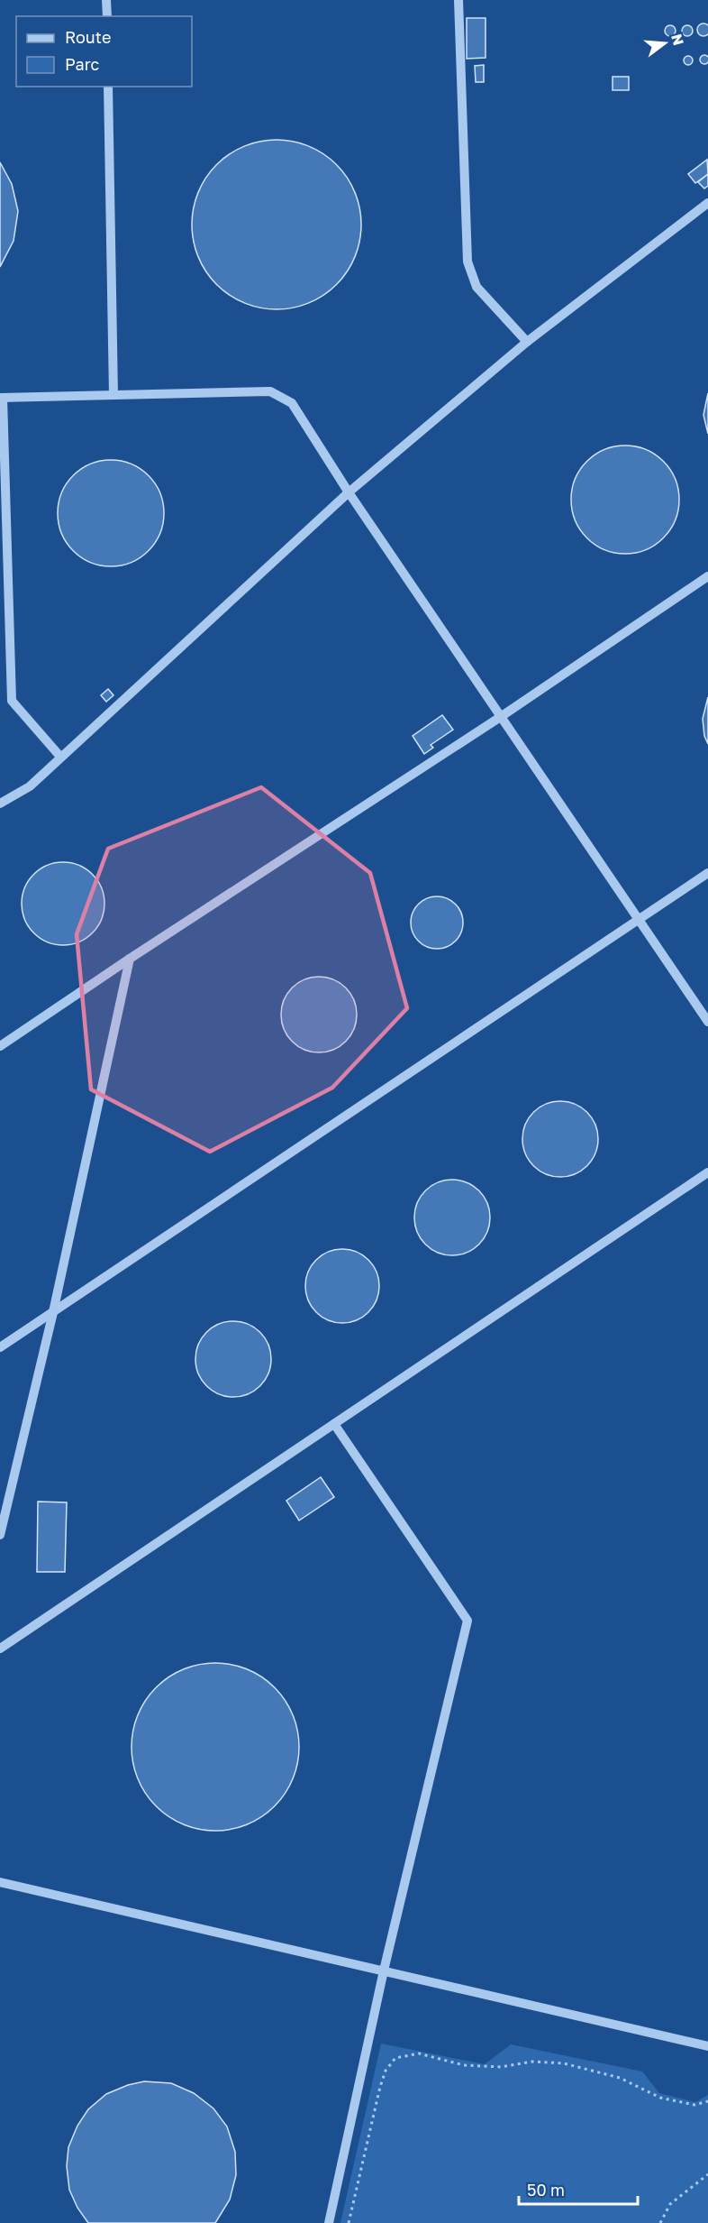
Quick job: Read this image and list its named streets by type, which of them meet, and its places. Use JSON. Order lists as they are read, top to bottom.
{
  "legend": ["Route", "Parc"],
  "scale_bar": "50 m",
  "north": "right"
}
